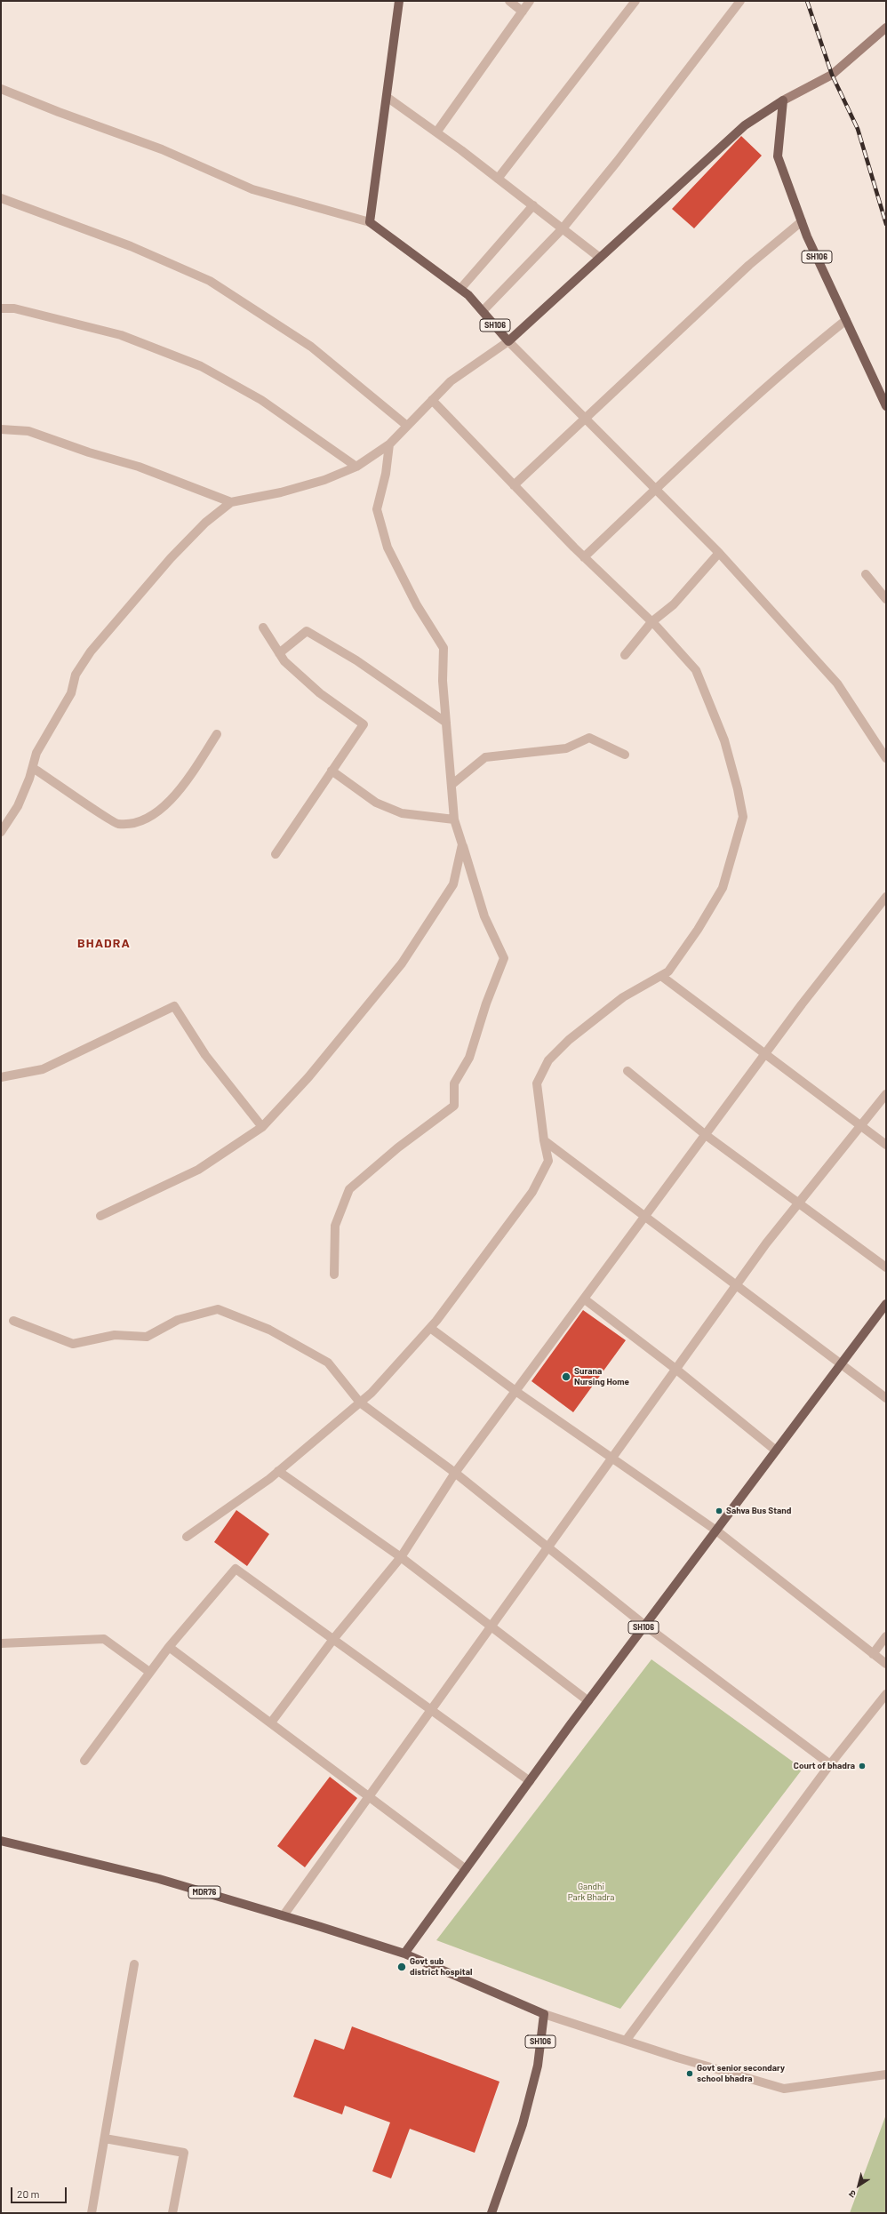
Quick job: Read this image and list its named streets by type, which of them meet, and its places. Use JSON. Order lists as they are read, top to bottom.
{
  "streets": {
    "main road": ["SH106", "MDR76"]
  },
  "crossings": [
    ["SH106", "MDR76"]
  ],
  "districts": ["BHADRA"],
  "parks": ["Gandhi Park Bhadra"],
  "places": [
    "Surana Nursing Home",
    "Sahva Bus Stand",
    "Court of bhadra",
    "Govt sub district hospital",
    "Govt senior secondary school bhadra"
  ],
  "scale_bar": "20 m",
  "north": "bottom left"
}
